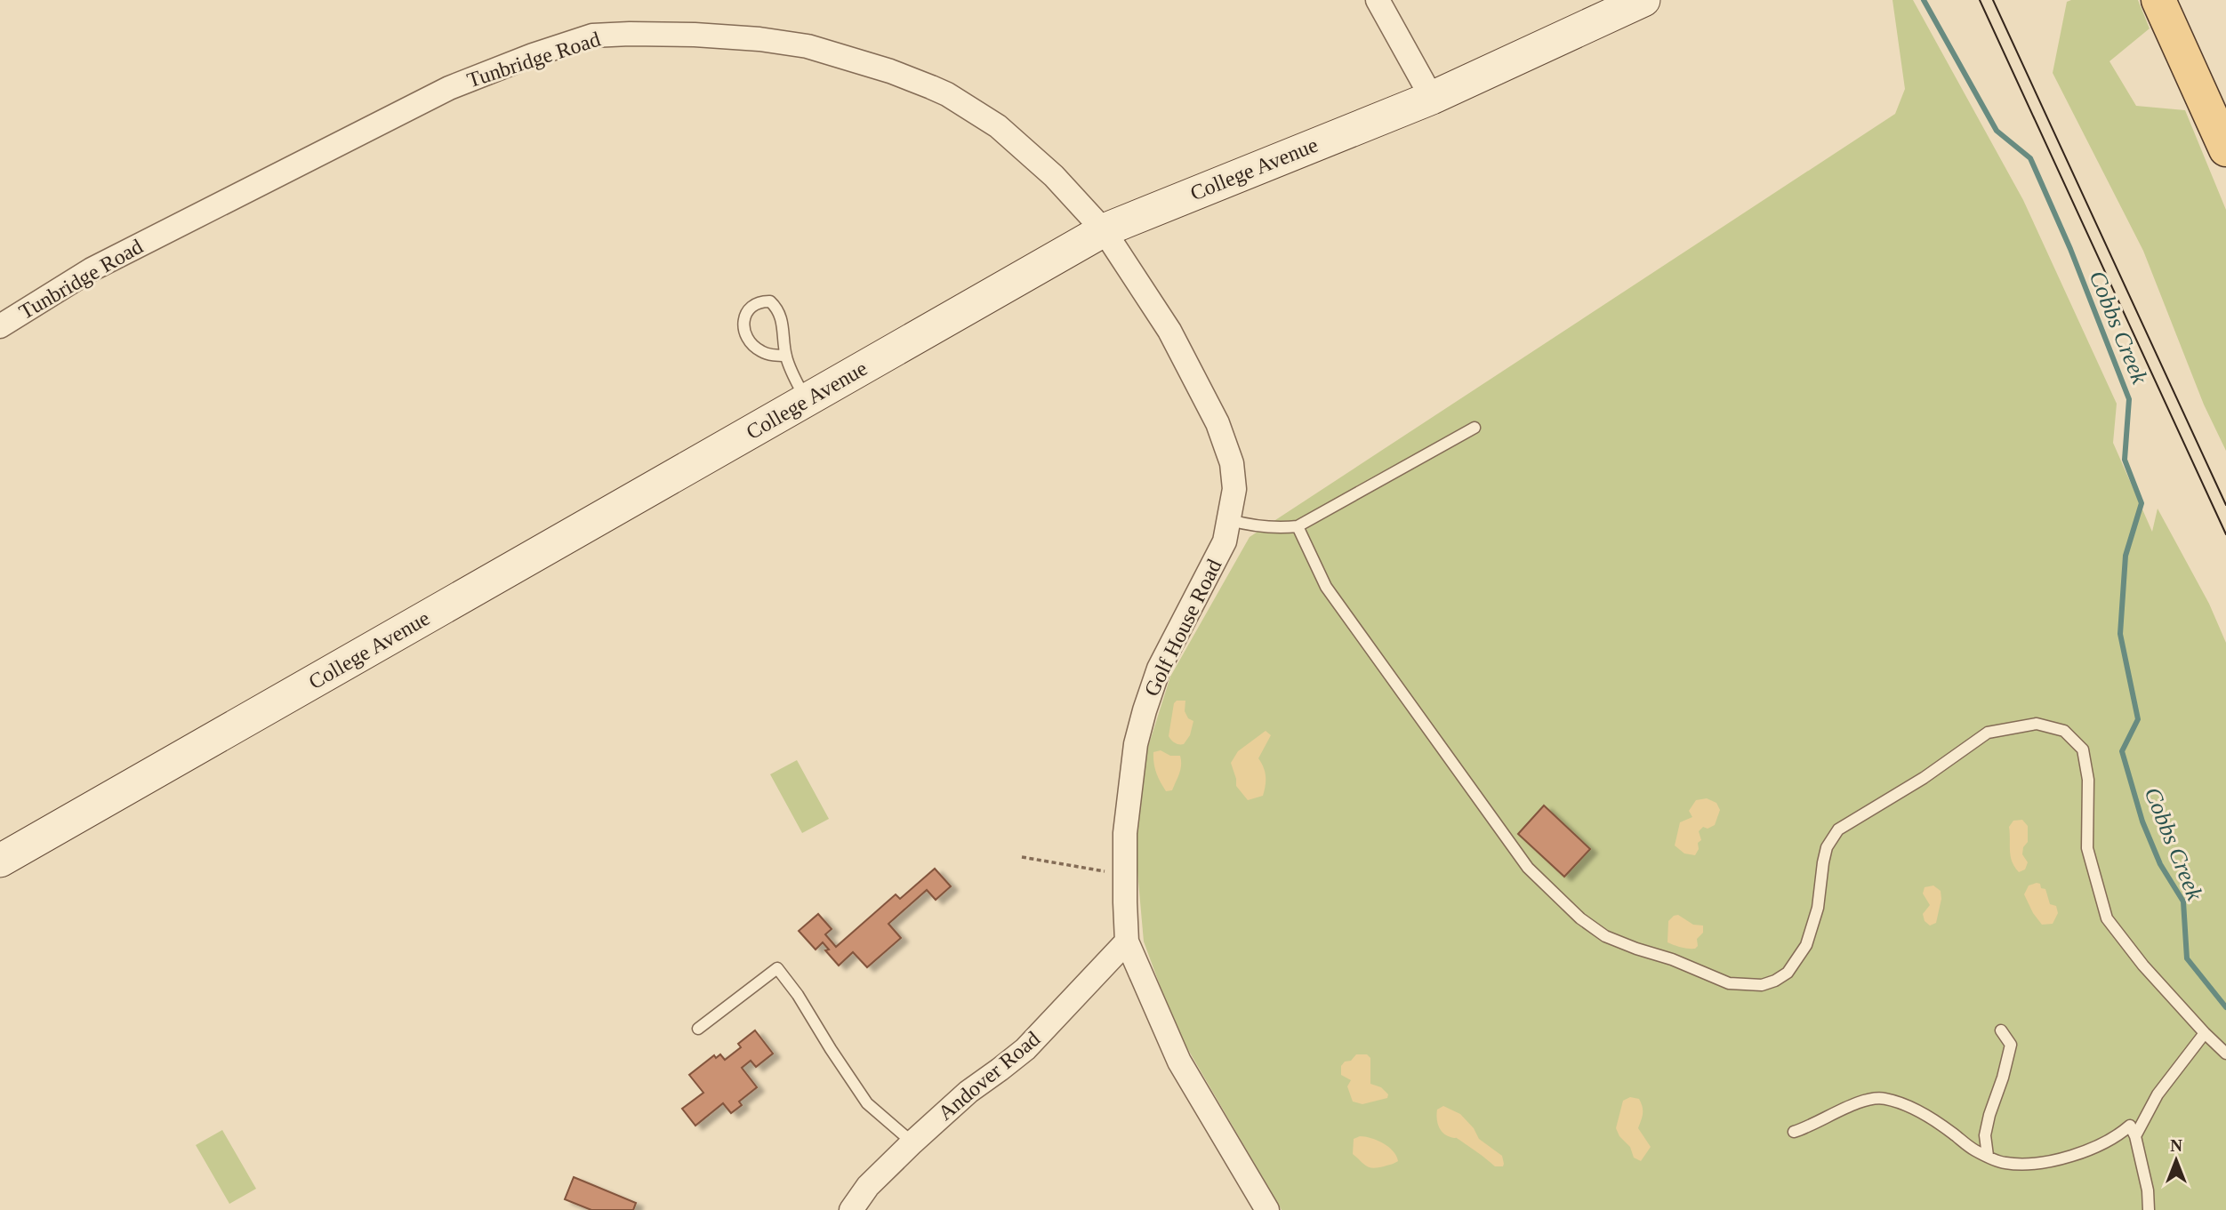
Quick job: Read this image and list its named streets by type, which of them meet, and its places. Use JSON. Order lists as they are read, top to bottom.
{
  "streets": {
    "main road": ["College Avenue"],
    "street": ["Tunbridge Road", "Golf House Road", "Andover Road"]
  },
  "crossings": [
    ["Tunbridge Road", "College Avenue"],
    ["Tunbridge Road", "Golf House Road"],
    ["College Avenue", "Golf House Road"],
    ["Golf House Road", "Andover Road"]
  ],
  "water": ["Cobbs Creek"],
  "north": "top"
}
